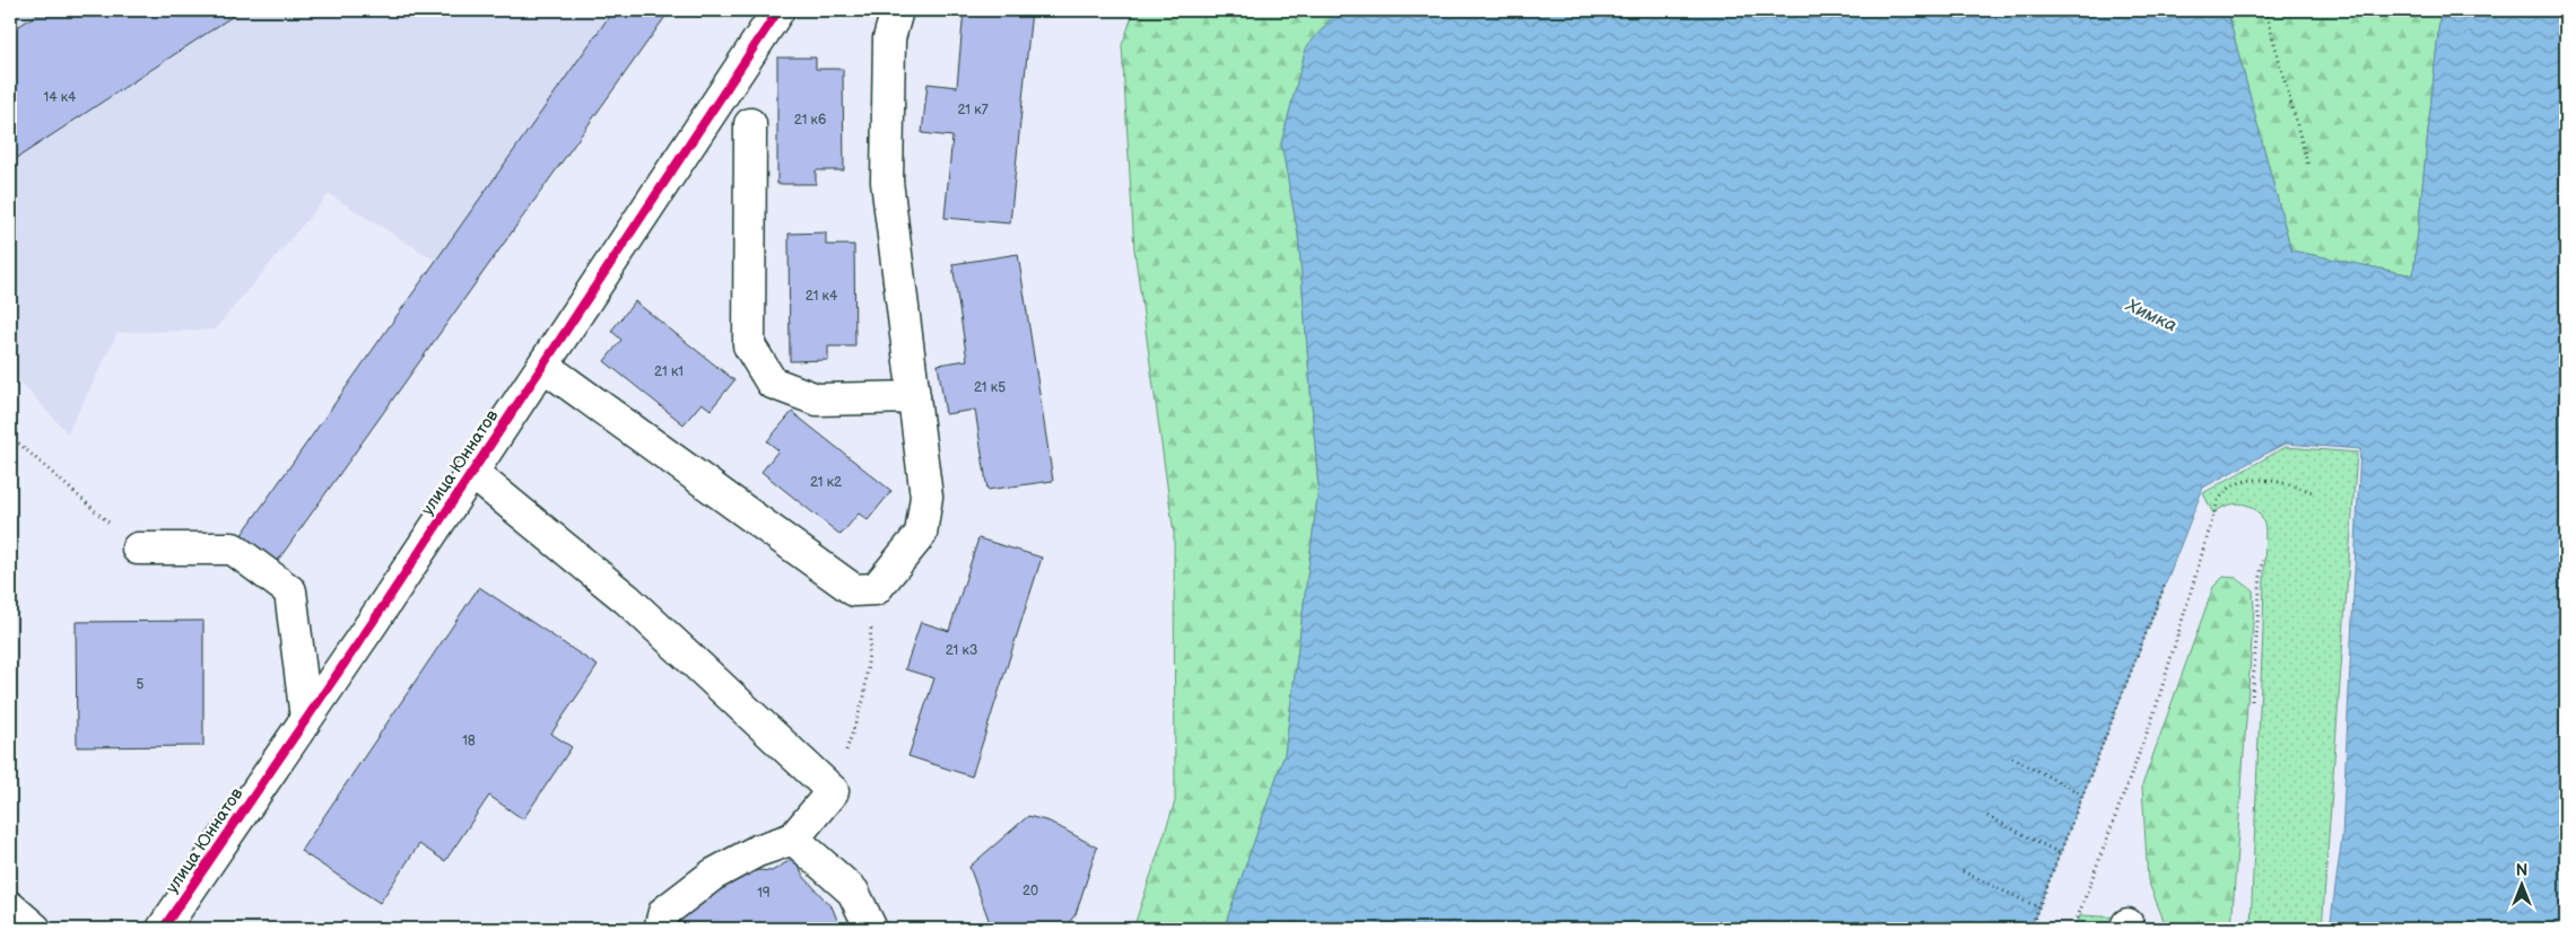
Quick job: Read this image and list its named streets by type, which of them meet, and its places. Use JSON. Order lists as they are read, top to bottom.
{
  "streets": {
    "street": ["улица Юннатов"]
  },
  "water": ["Химка"],
  "house_numbers": [
    "14 к4",
    "21 к7",
    "21 к6",
    "21 к4",
    "21 к1",
    "21 к5",
    "21 к2",
    "21 к3",
    "5",
    "18",
    "20",
    "19"
  ],
  "north": "top"
}
